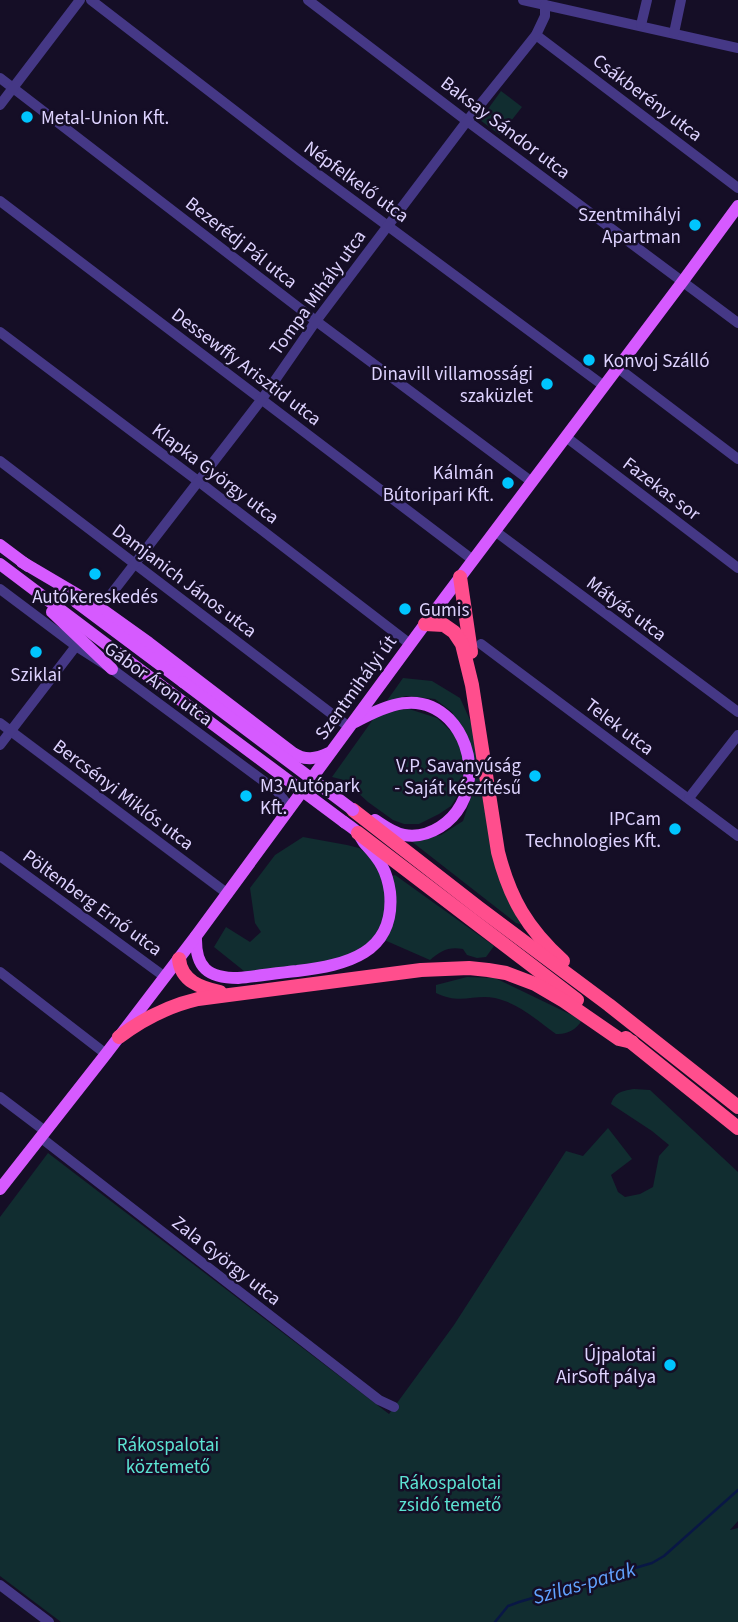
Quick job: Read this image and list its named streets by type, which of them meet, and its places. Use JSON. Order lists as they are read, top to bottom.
{
  "streets": {
    "main road": ["Szentmihályi út"],
    "street": [
      "Csákberény utca",
      "Baksay Sándor utca",
      "Népfelkelő utca",
      "Bezerédj Pál utca",
      "Tompa Mihály utca",
      "Dessewffy Arisztid utca",
      "Klapka György utca",
      "Fazekas sor",
      "Damjanich János utca",
      "Mátyás utca",
      "Gábor Áron utca",
      "Telek utca",
      "Bercsényi Miklós utca",
      "Pöltenberg Ernő utca",
      "Zala György utca"
    ]
  },
  "crossings": [
    ["Csákberény utca", "Tompa Mihály utca"],
    ["Baksay Sándor utca", "Tompa Mihály utca"],
    ["Baksay Sándor utca", "Szentmihályi út"],
    ["Népfelkelő utca", "Tompa Mihály utca"],
    ["Népfelkelő utca", "Szentmihályi út"],
    ["Bezerédj Pál utca", "Tompa Mihály utca"],
    ["Bezerédj Pál utca", "Szentmihályi út"],
    ["Tompa Mihály utca", "Dessewffy Arisztid utca"],
    ["Tompa Mihály utca", "Klapka György utca"],
    ["Tompa Mihály utca", "Damjanich János utca"],
    ["Dessewffy Arisztid utca", "Szentmihályi út"],
    ["Klapka György utca", "Szentmihályi út"],
    ["Fazekas sor", "Szentmihályi út"],
    ["Damjanich János utca", "Szentmihályi út"],
    ["Mátyás utca", "Szentmihályi út"],
    ["Gábor Áron utca", "Szentmihályi út"],
    ["Szentmihályi út", "Bercsényi Miklós utca"],
    ["Szentmihályi út", "Pöltenberg Ernő utca"],
    ["Szentmihályi út", "Zala György utca"]
  ],
  "water": ["Szilas-patak"],
  "parks": ["Rákospalotai köztemető", "Rákospalotai zsidó temető"],
  "places": [
    "Metal-Union Kft.",
    "Szentmihályi Apartman",
    "Konvoj Szálló",
    "Dinavill villamossági szaküzlet",
    "Kálmán Bútoripari Kft.",
    "Autókereskedés",
    "Gumis",
    "Sziklai",
    "V.P. Savanyúság - Saját készítésű",
    "M3 Autópark Kft.",
    "IPCam Technologies Kft.",
    "Újpalotai AirSoft pálya"
  ]
}
